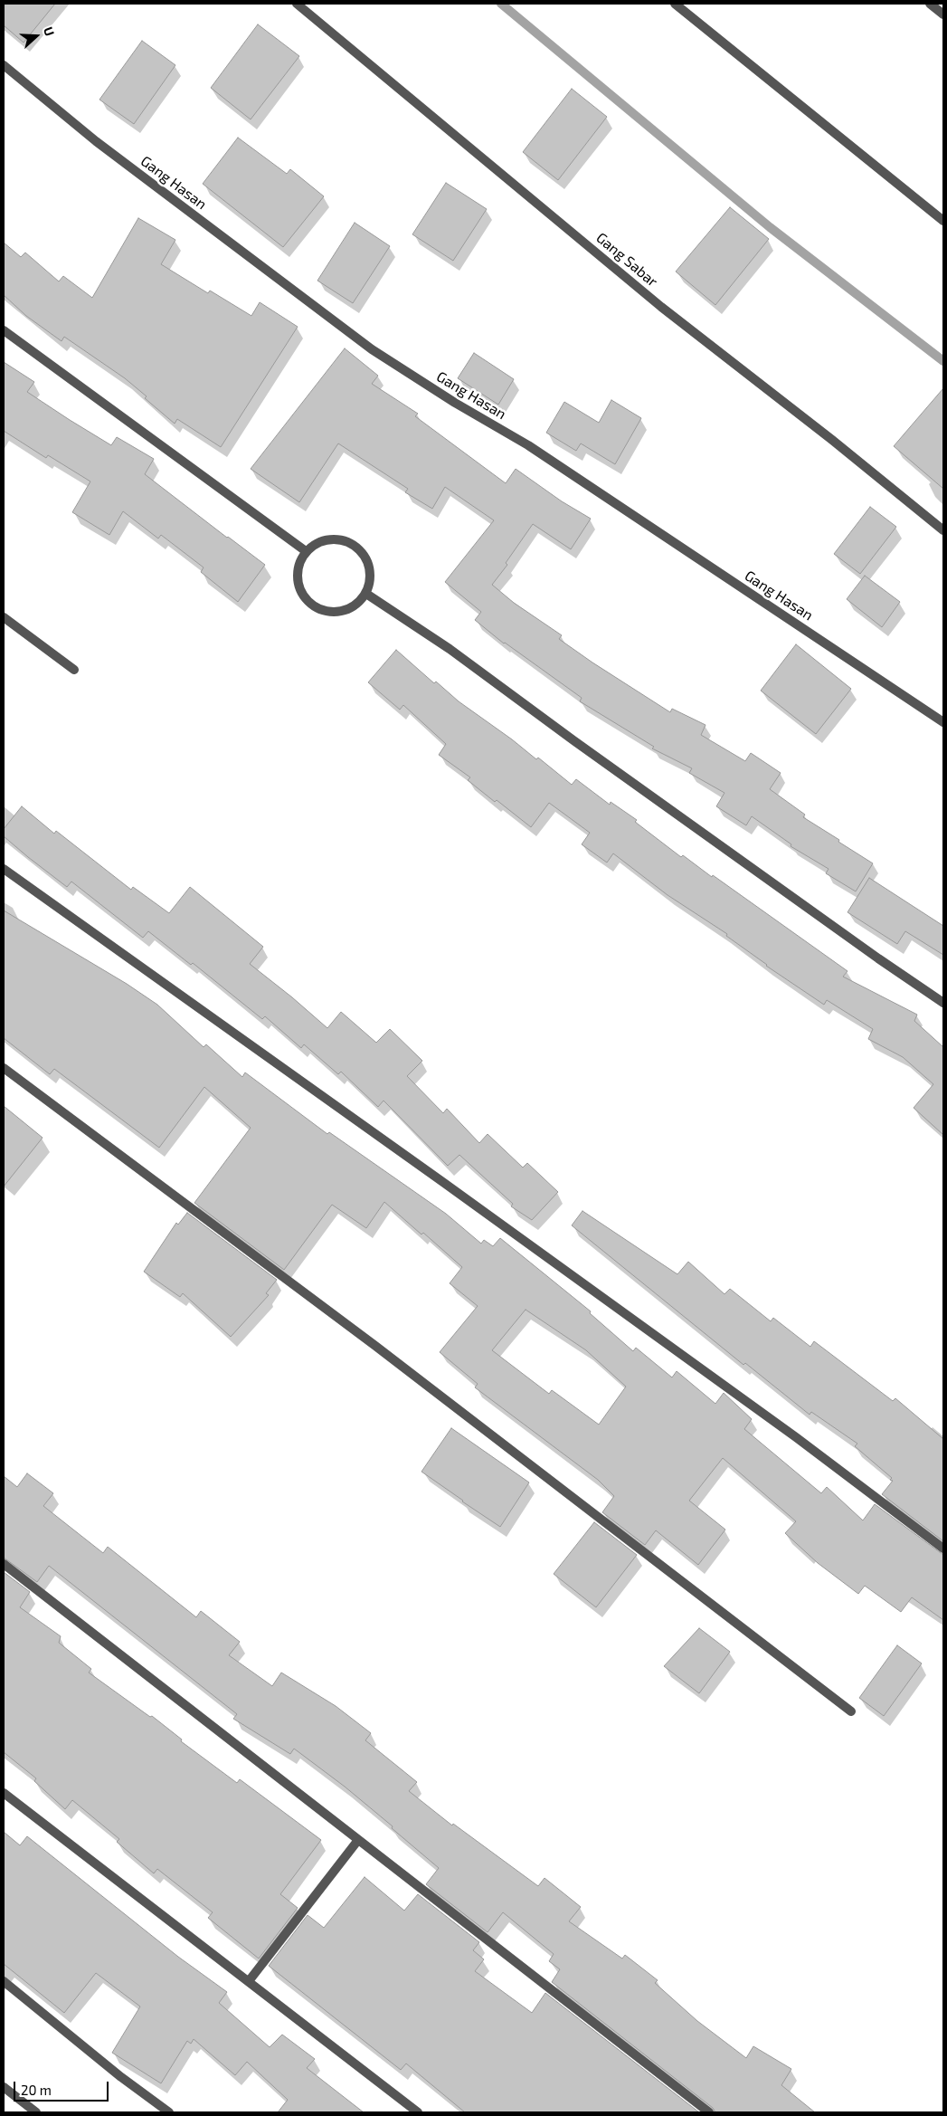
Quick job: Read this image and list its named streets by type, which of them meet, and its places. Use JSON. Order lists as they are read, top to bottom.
{
  "streets": {
    "street": ["Gang Hasan", "Gang Sabar"]
  },
  "scale_bar": "20 m",
  "north": "right"
}
